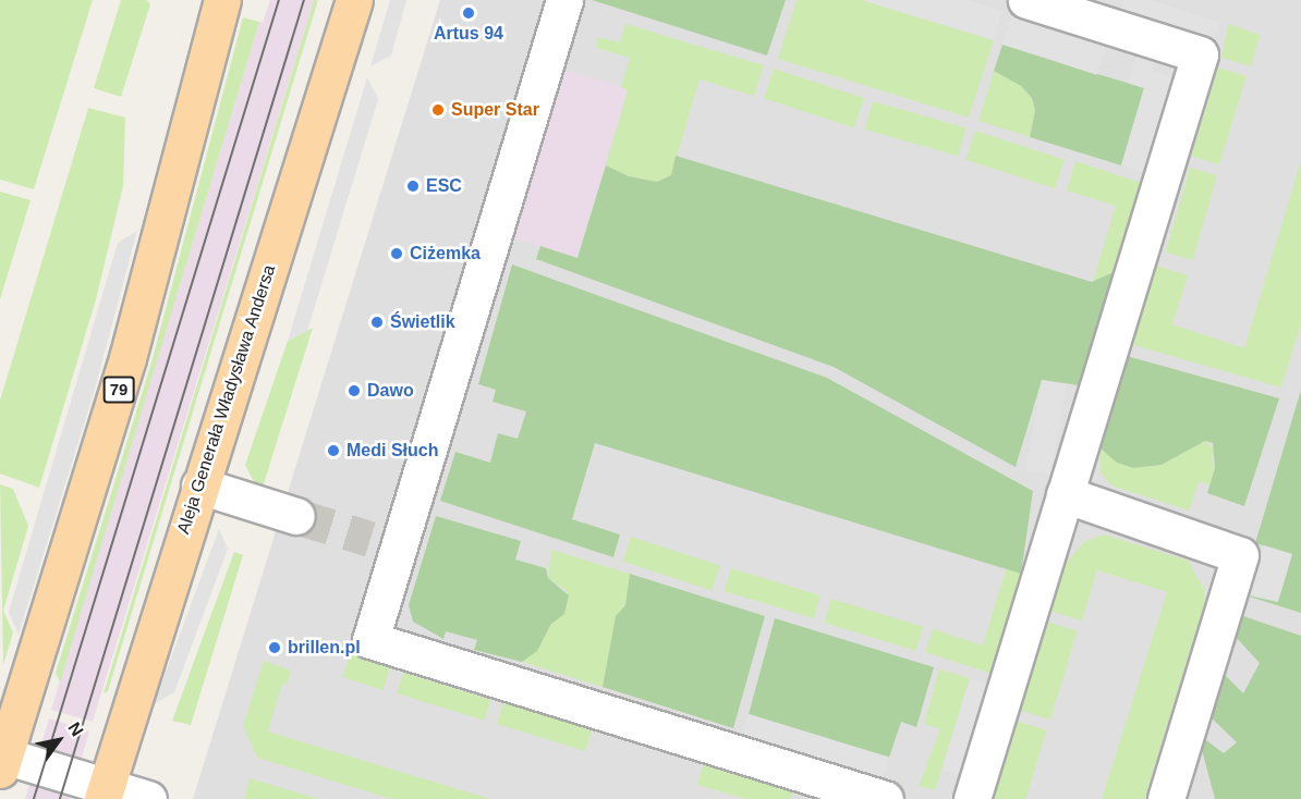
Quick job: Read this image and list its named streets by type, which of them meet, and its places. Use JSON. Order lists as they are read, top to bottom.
{
  "streets": {
    "main road": ["79", "Aleja Generała Władysława Andersa"]
  },
  "places": [
    "Artus 94",
    "Super Star",
    "ESC",
    "Ciżemka",
    "Świetlik",
    "Dawo",
    "Medi Słuch",
    "brillen.pl"
  ],
  "north": "top right"
}
